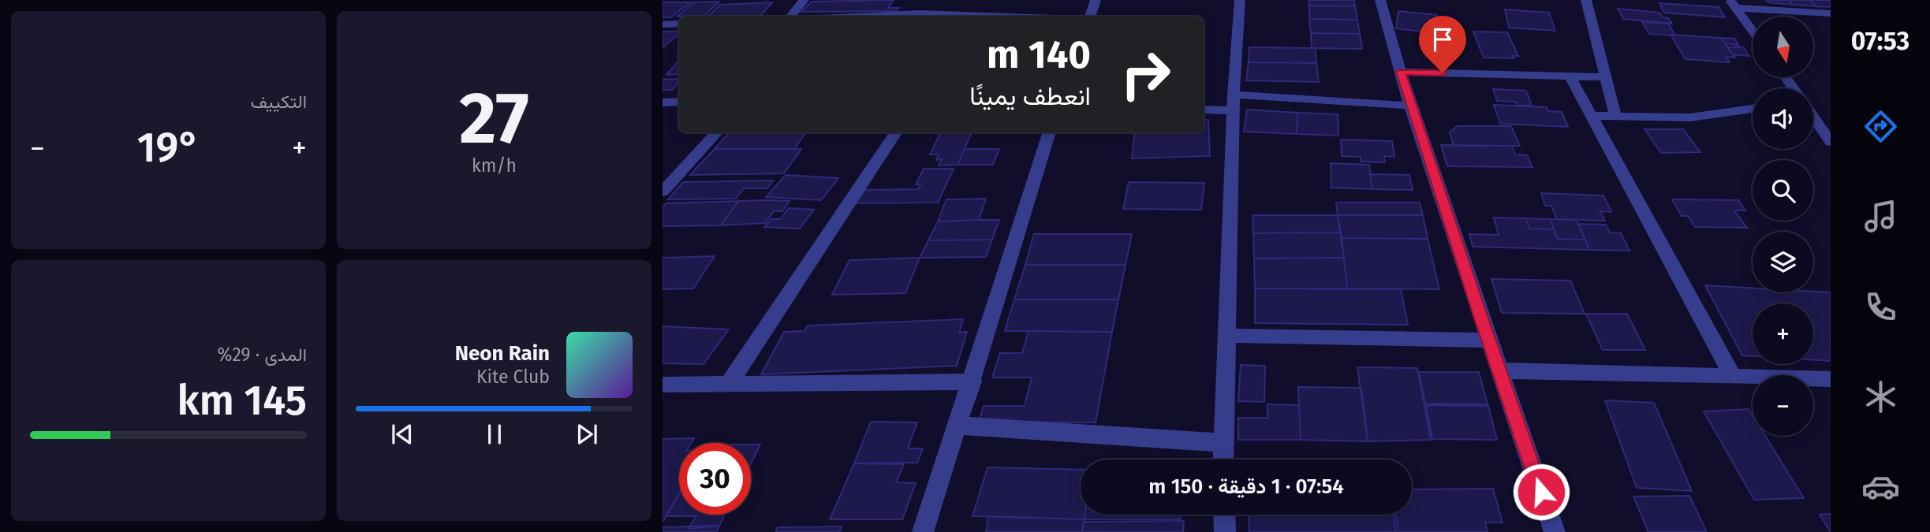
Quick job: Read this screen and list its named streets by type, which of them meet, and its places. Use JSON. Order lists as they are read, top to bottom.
{
  "north": "bottom",
  "page": {
    "tabs": "07:53",
    "tile": [
      ["27", "km/h"],
      "التكييف",
      ["المدى · 29%", "145 km"]
    ],
    "map_buttons": ["+", "−"],
    "turn": ["140 m", "انعطف يمينًا"],
    "heat": ["−", "19°", "+"],
    "song": ["Neon Rain", "Kite Club"],
    "limit": "30",
    "trip": "07:54 · 1 دقيقة · 150 m"
  }
}
